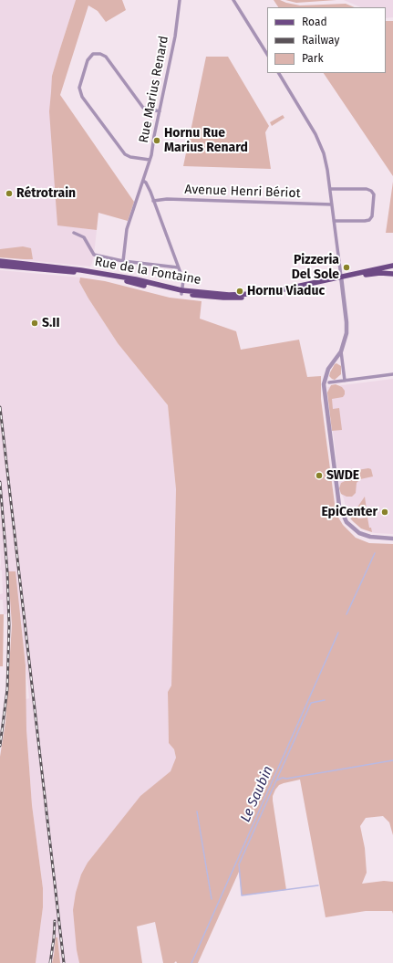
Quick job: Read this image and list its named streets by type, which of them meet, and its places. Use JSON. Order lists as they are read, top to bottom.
{
  "streets": {
    "main road": ["Rue de la Fontaine"],
    "street": ["Rue Marius Renard", "Avenue Henri Bériot"]
  },
  "water": ["Le Saubin"],
  "places": [
    "Hornu Rue Marius Renard",
    "Rétrotrain",
    "Pizzeria Del Sole",
    "Hornu Viaduc",
    "S.II",
    "SWDE",
    "EpiCenter"
  ],
  "legend": ["Road", "Railway", "Park"]
}
